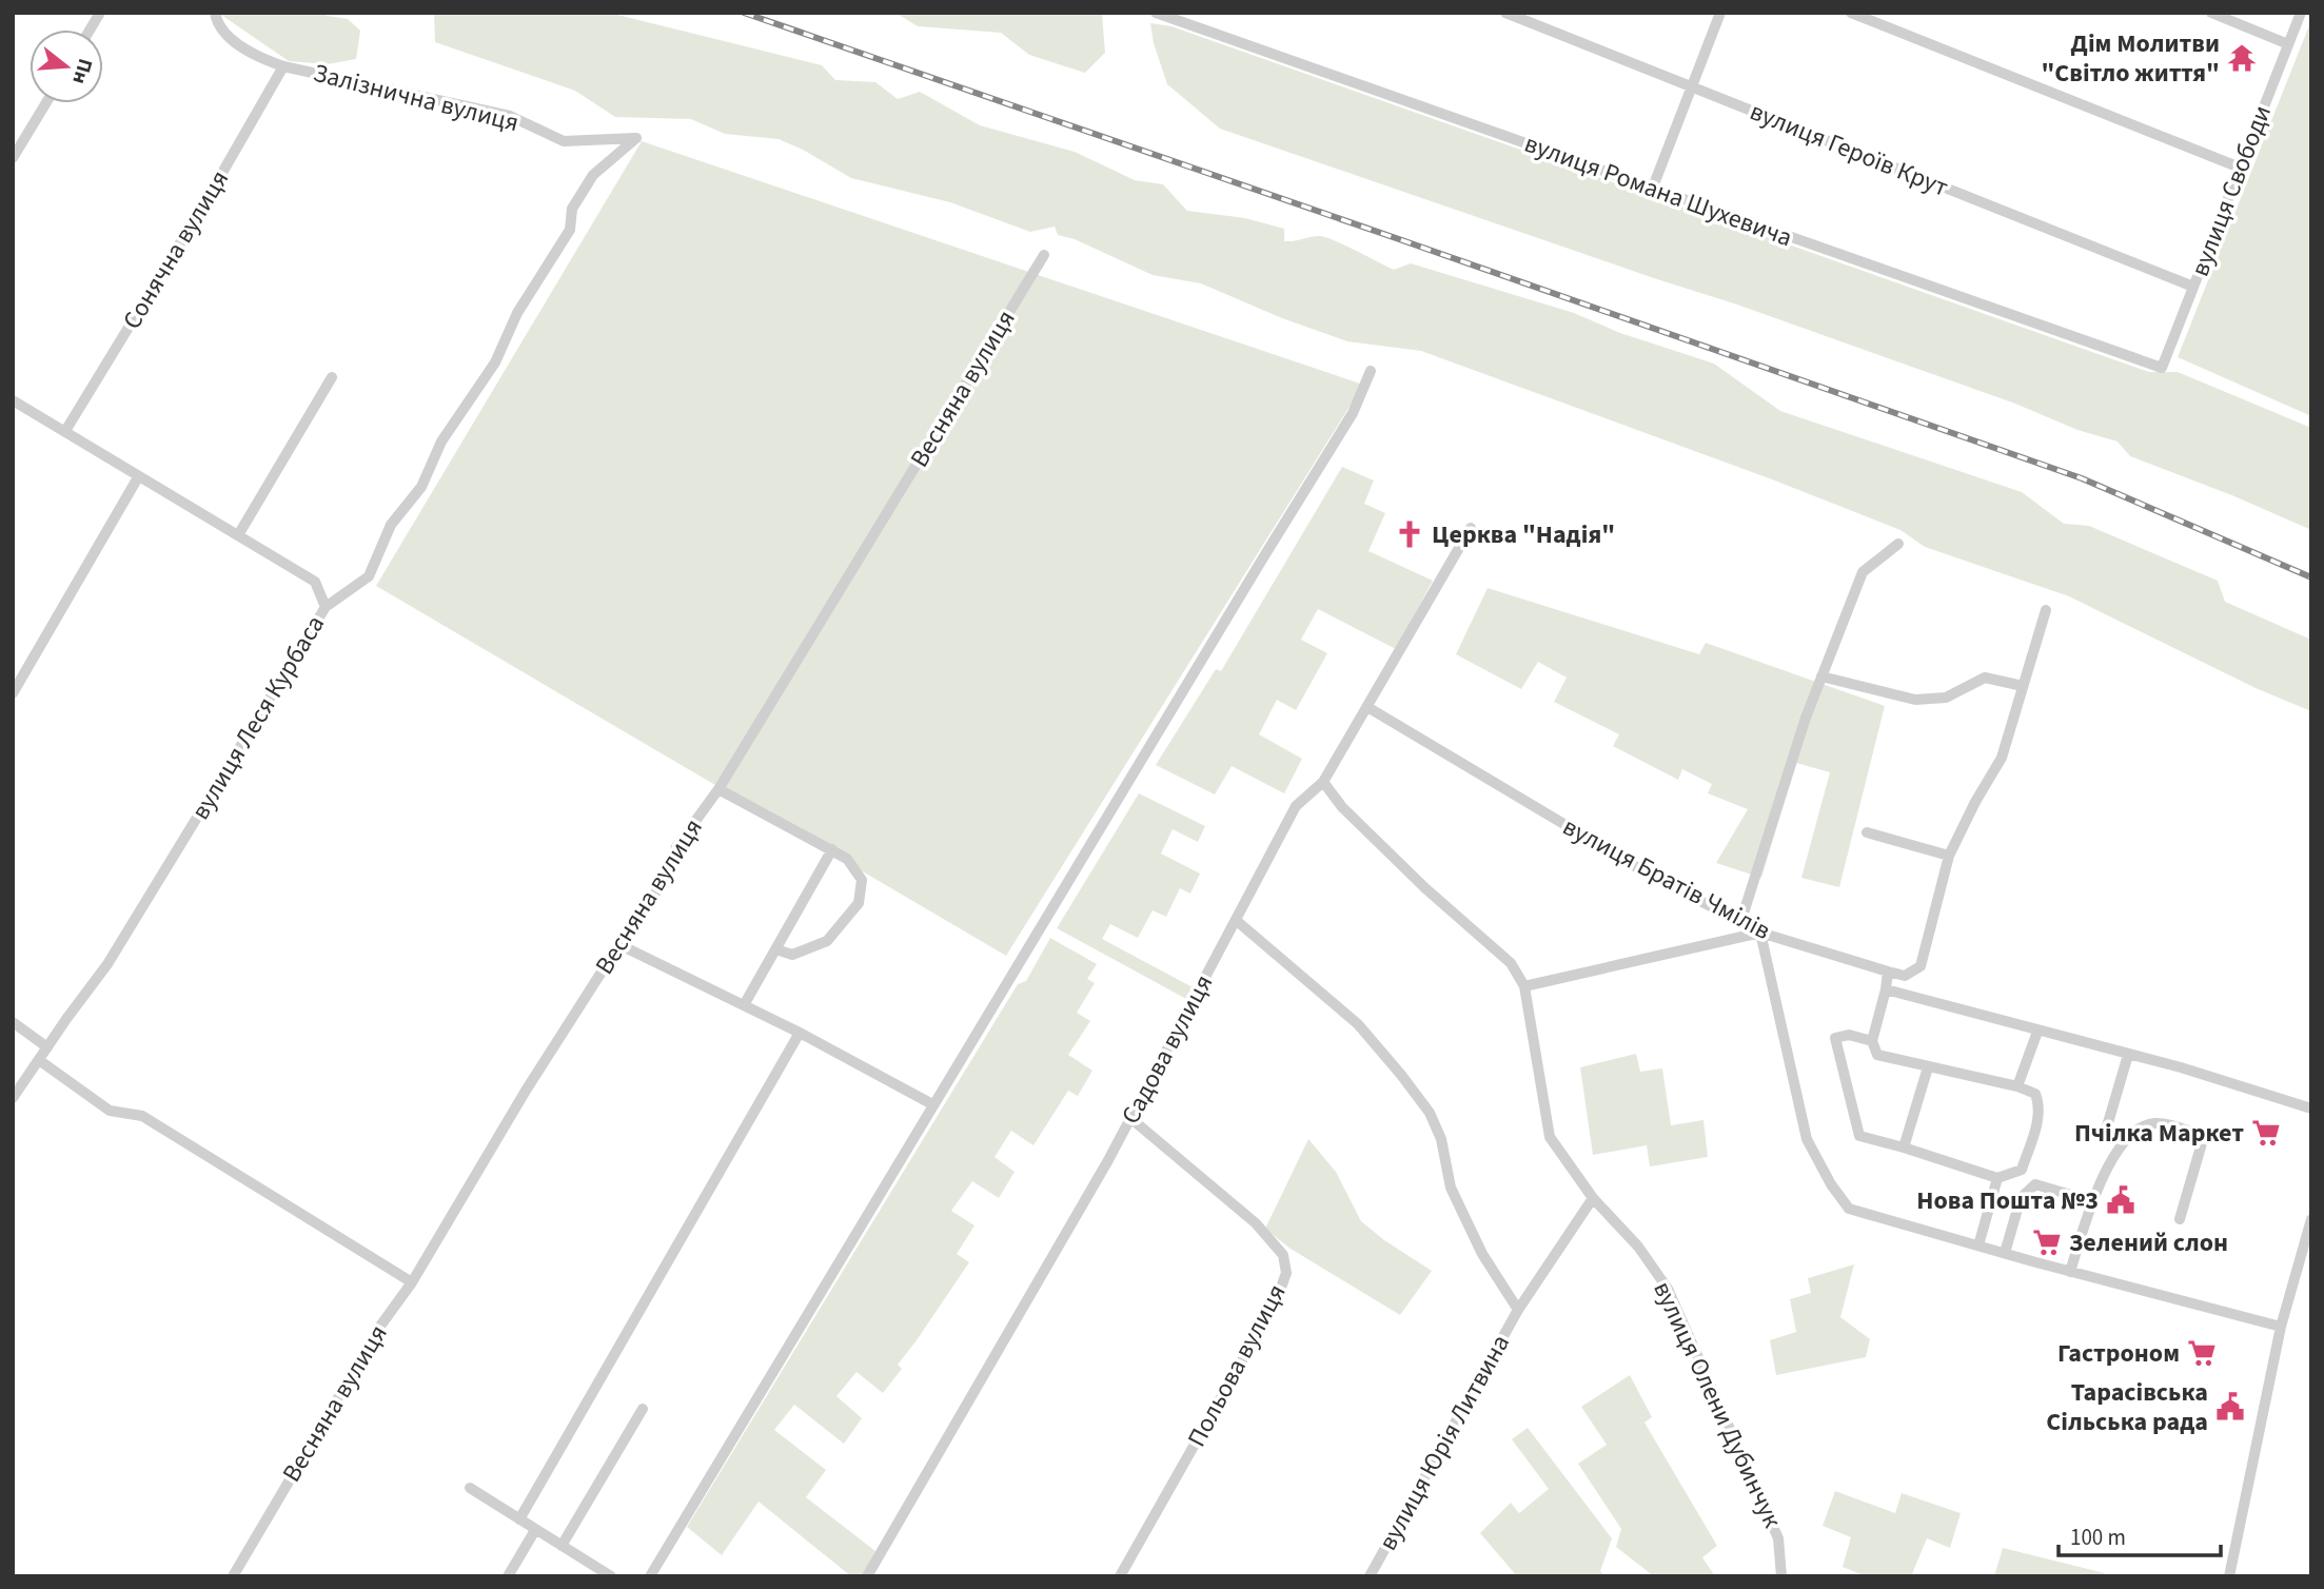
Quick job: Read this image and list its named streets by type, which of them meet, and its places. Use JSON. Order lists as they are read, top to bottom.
{
  "streets": {
    "street": [
      "Залізнична вулиця",
      "вулиця Героїв Крут",
      "вулиця Романа Шухевича",
      "вулиця Свободи",
      "Сонячна вулиця",
      "Весняна вулиця",
      "вулиця Леся Курбаса",
      "вулиця Братів Чмілів",
      "Садова вулиця",
      "Польова вулиця",
      "вулиця Олени Дубинчук",
      "вулиця Юрія Литвина"
    ]
  },
  "crossings": [
    ["Залізнична вулиця", "Сонячна вулиця"],
    ["Залізнична вулиця", "вулиця Леся Курбаса"],
    ["вулиця Героїв Крут", "вулиця Свободи"],
    ["вулиця Романа Шухевича", "вулиця Свободи"],
    ["вулиця Братів Чмілів", "Садова вулиця"],
    ["Садова вулиця", "Польова вулиця"],
    ["Садова вулиця", "вулиця Олени Дубинчук"],
    ["Садова вулиця", "вулиця Юрія Литвина"],
    ["вулиця Олени Дубинчук", "вулиця Юрія Литвина"]
  ],
  "places": {
    "temple": ["Дім Молитви \"Світло життя\""],
    "church": ["Церква \"Надія\""],
    "supermarket": ["Пчілка Маркет", "Зелений слон", "Гастроном"],
    "public building": ["Нова Пошта №3", "Тарасівська Сільська рада"]
  },
  "scale_bar": "100 m",
  "north": "right"
}
